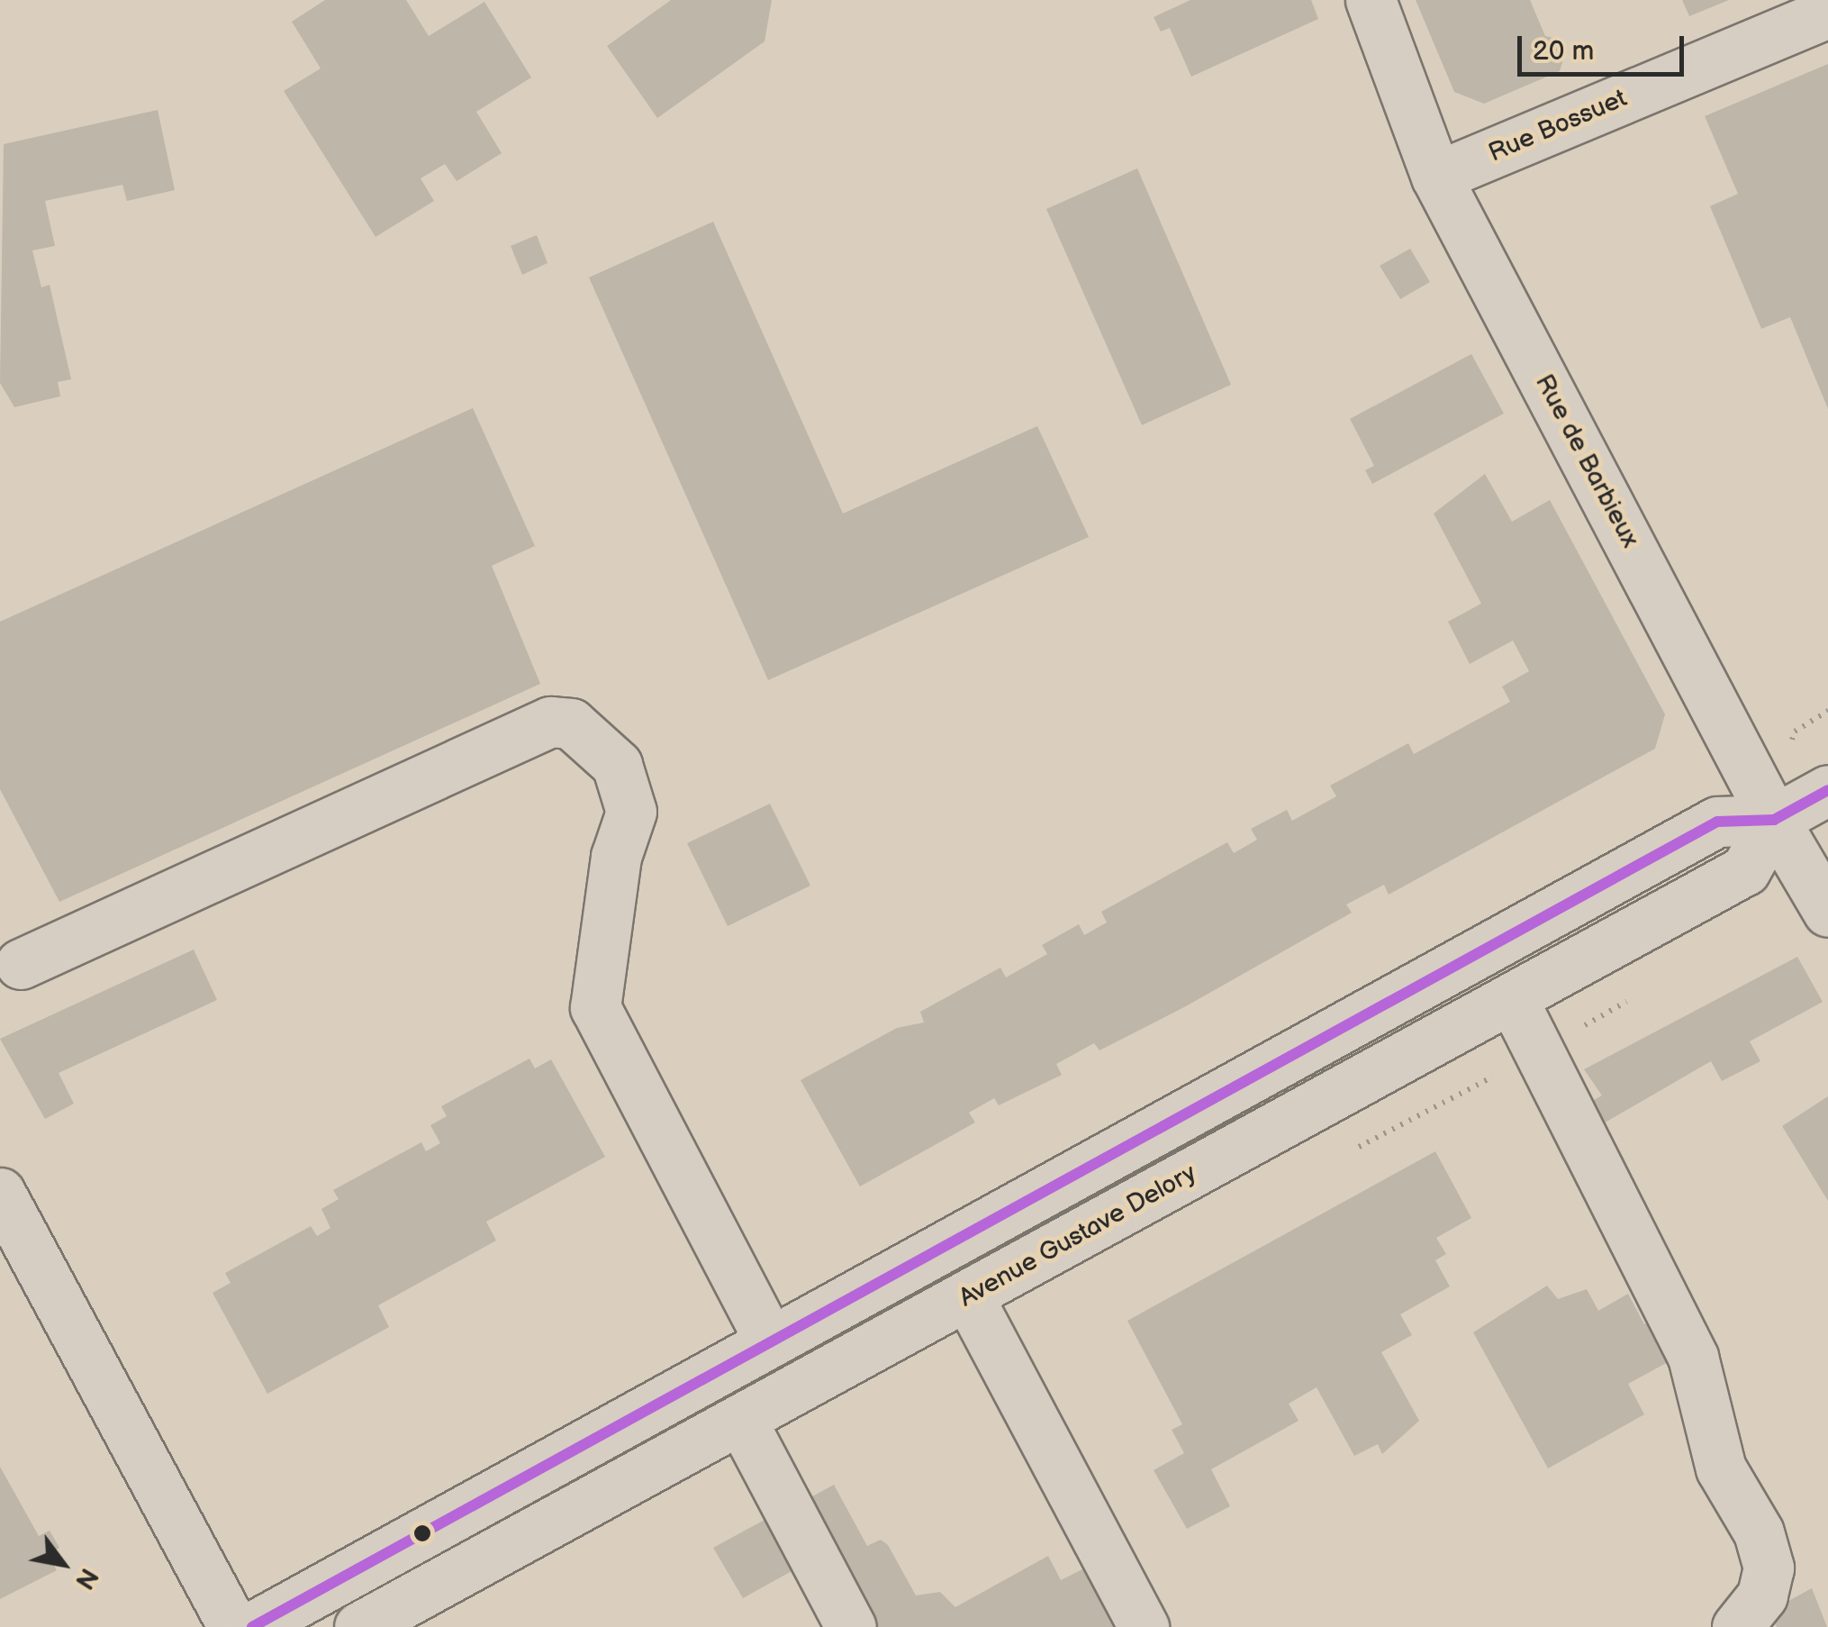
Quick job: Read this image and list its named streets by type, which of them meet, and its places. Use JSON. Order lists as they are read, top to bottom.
{
  "streets": {
    "main road": ["Rue Bossuet", "Rue de Barbieux", "Avenue Gustave Delory"]
  },
  "crossings": [
    ["Rue Bossuet", "Rue de Barbieux"],
    ["Rue de Barbieux", "Avenue Gustave Delory"]
  ],
  "scale_bar": "20 m",
  "north": "bottom right"
}
